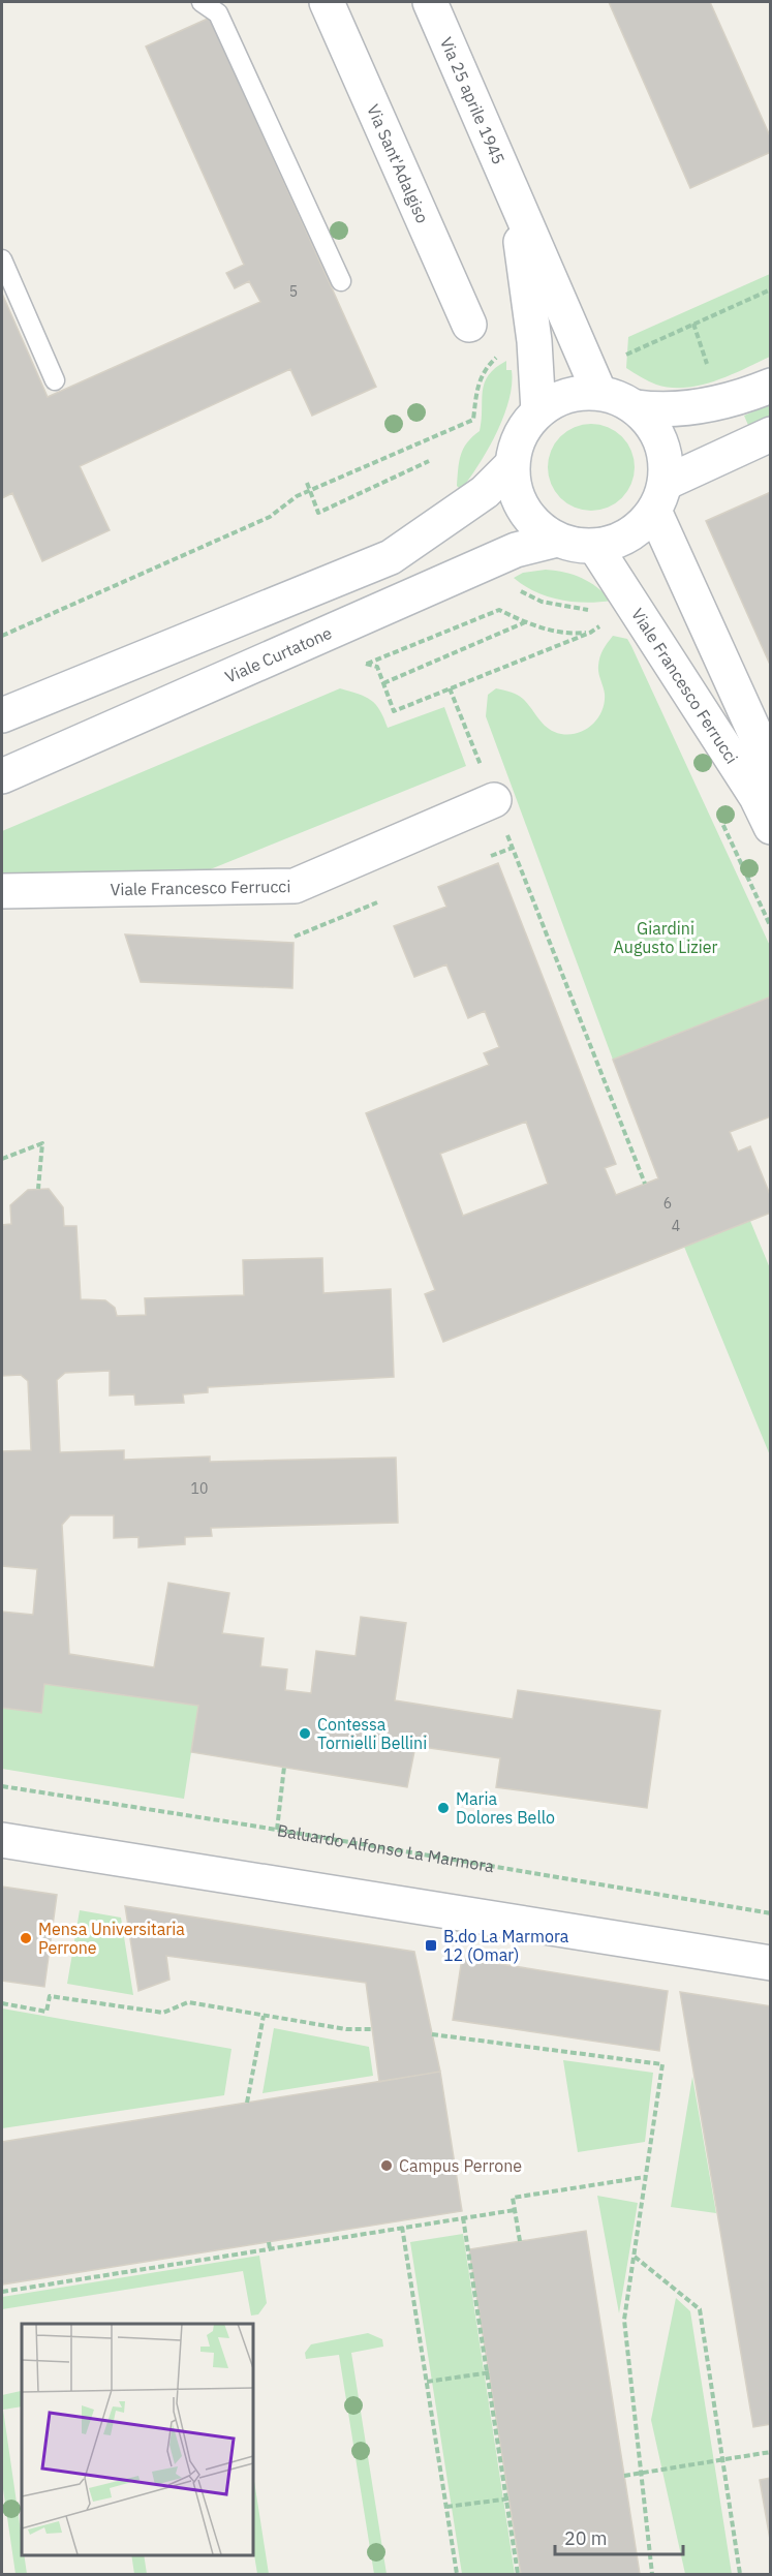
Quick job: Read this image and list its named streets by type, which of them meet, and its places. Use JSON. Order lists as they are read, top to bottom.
{
  "streets": {
    "street": [
      "Via 25 aprile 1945",
      "Via Sant'Adalgiso",
      "Viale Curtatone",
      "Viale Francesco Ferrucci"
    ],
    "path": ["Baluardo Alfonso La Marmora"]
  },
  "crossings": [
    ["Via 25 aprile 1945", "Viale Curtatone"],
    ["Via 25 aprile 1945", "Viale Francesco Ferrucci"],
    ["Viale Curtatone", "Viale Francesco Ferrucci"]
  ],
  "parks": ["Giardini Augusto Lizier"],
  "places": {
    "other": [
      "Contessa Tornielli Bellini",
      "Maria Dolores Bello",
      "Mensa Universitaria Perrone",
      "Campus Perrone"
    ],
    "transit": ["B.do La Marmora 12 (Omar)"]
  },
  "house_numbers": [
    "5",
    "6",
    "4",
    "10"
  ],
  "scale_bar": "20 m"
}
